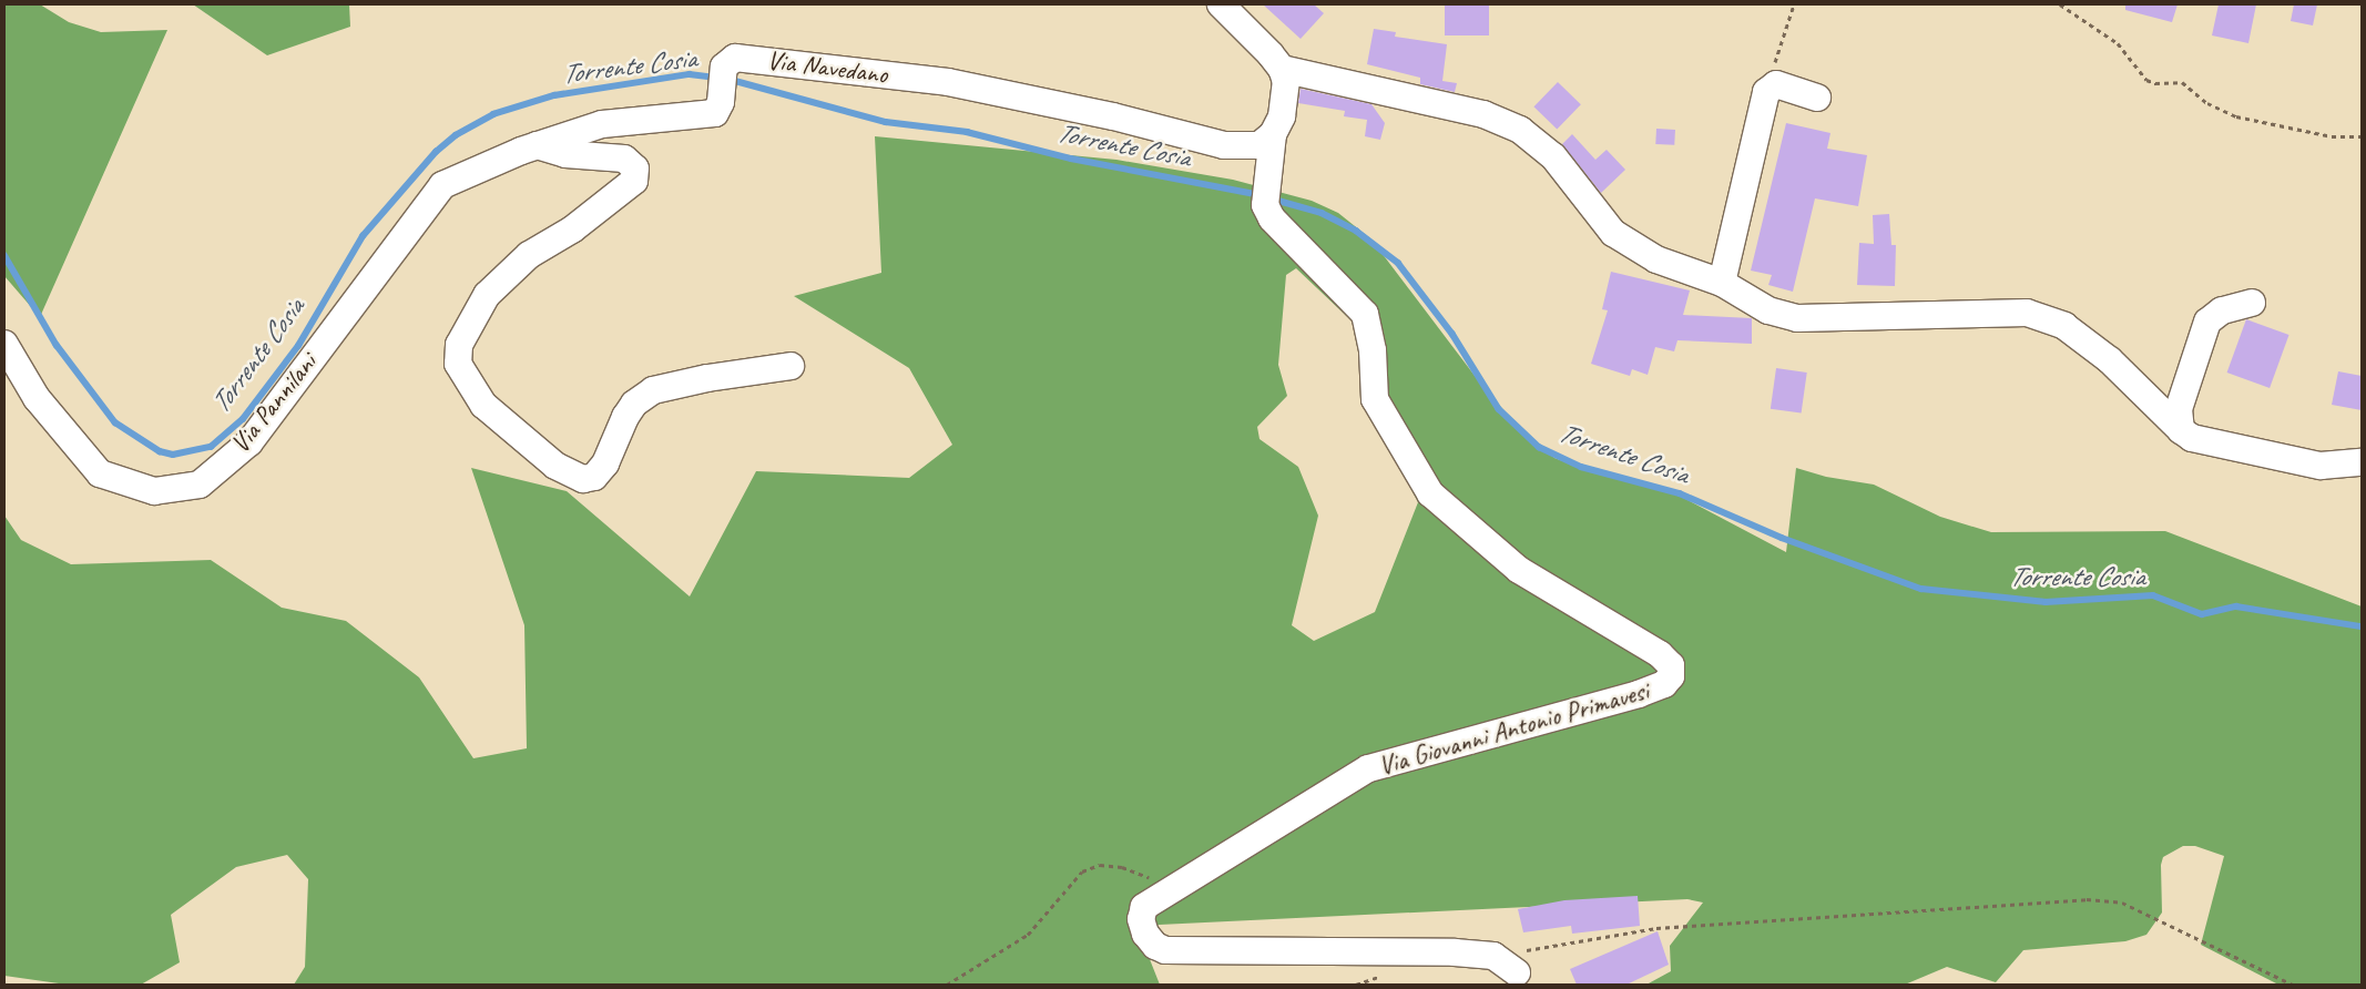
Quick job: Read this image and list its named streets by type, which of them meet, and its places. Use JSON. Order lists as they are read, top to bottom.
{
  "streets": {
    "street": ["Via Navedano", "Via Pannilani", "Via Giovanni Antonio Primavesi"]
  },
  "crossings": [
    ["Via Navedano", "Via Pannilani"],
    ["Via Navedano", "Via Giovanni Antonio Primavesi"]
  ],
  "water": ["Torrente Cosia"]
}
